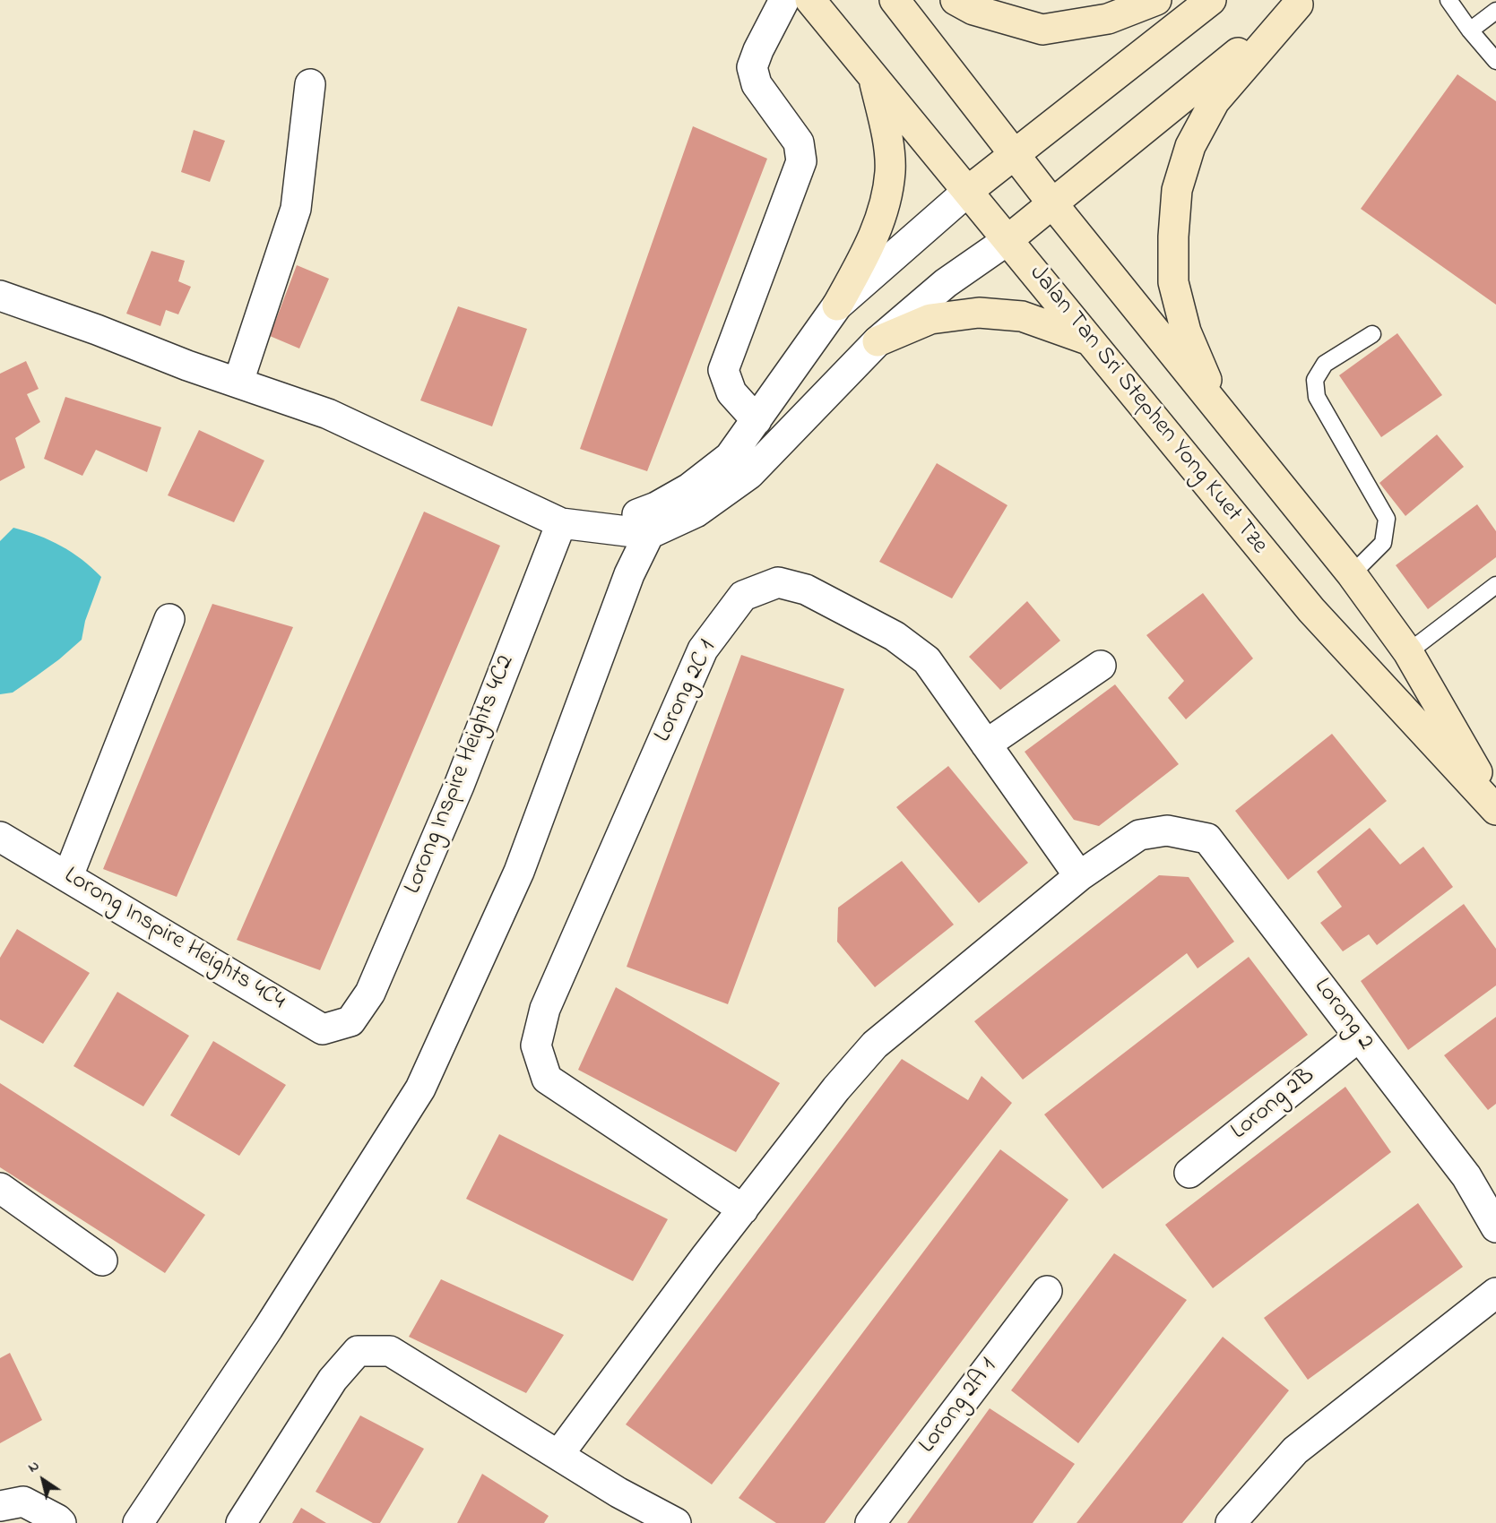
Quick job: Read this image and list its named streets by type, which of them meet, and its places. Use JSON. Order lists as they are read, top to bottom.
{
  "streets": {
    "main road": ["Jalan Tan Sri Stephen Yong Kuet Tze"],
    "street": [
      "Lorong 2C 1",
      "Lorong Inspire Heights 4C2",
      "Lorong Inspire Heights 4C4",
      "Lorong 2",
      "Lorong 2B",
      "Lorong 2A 1"
    ]
  },
  "crossings": [
    ["Lorong 2C 1", "Lorong 2"],
    ["Lorong Inspire Heights 4C2", "Lorong Inspire Heights 4C4"],
    ["Lorong 2", "Lorong 2B"]
  ],
  "north": "top left"
}
